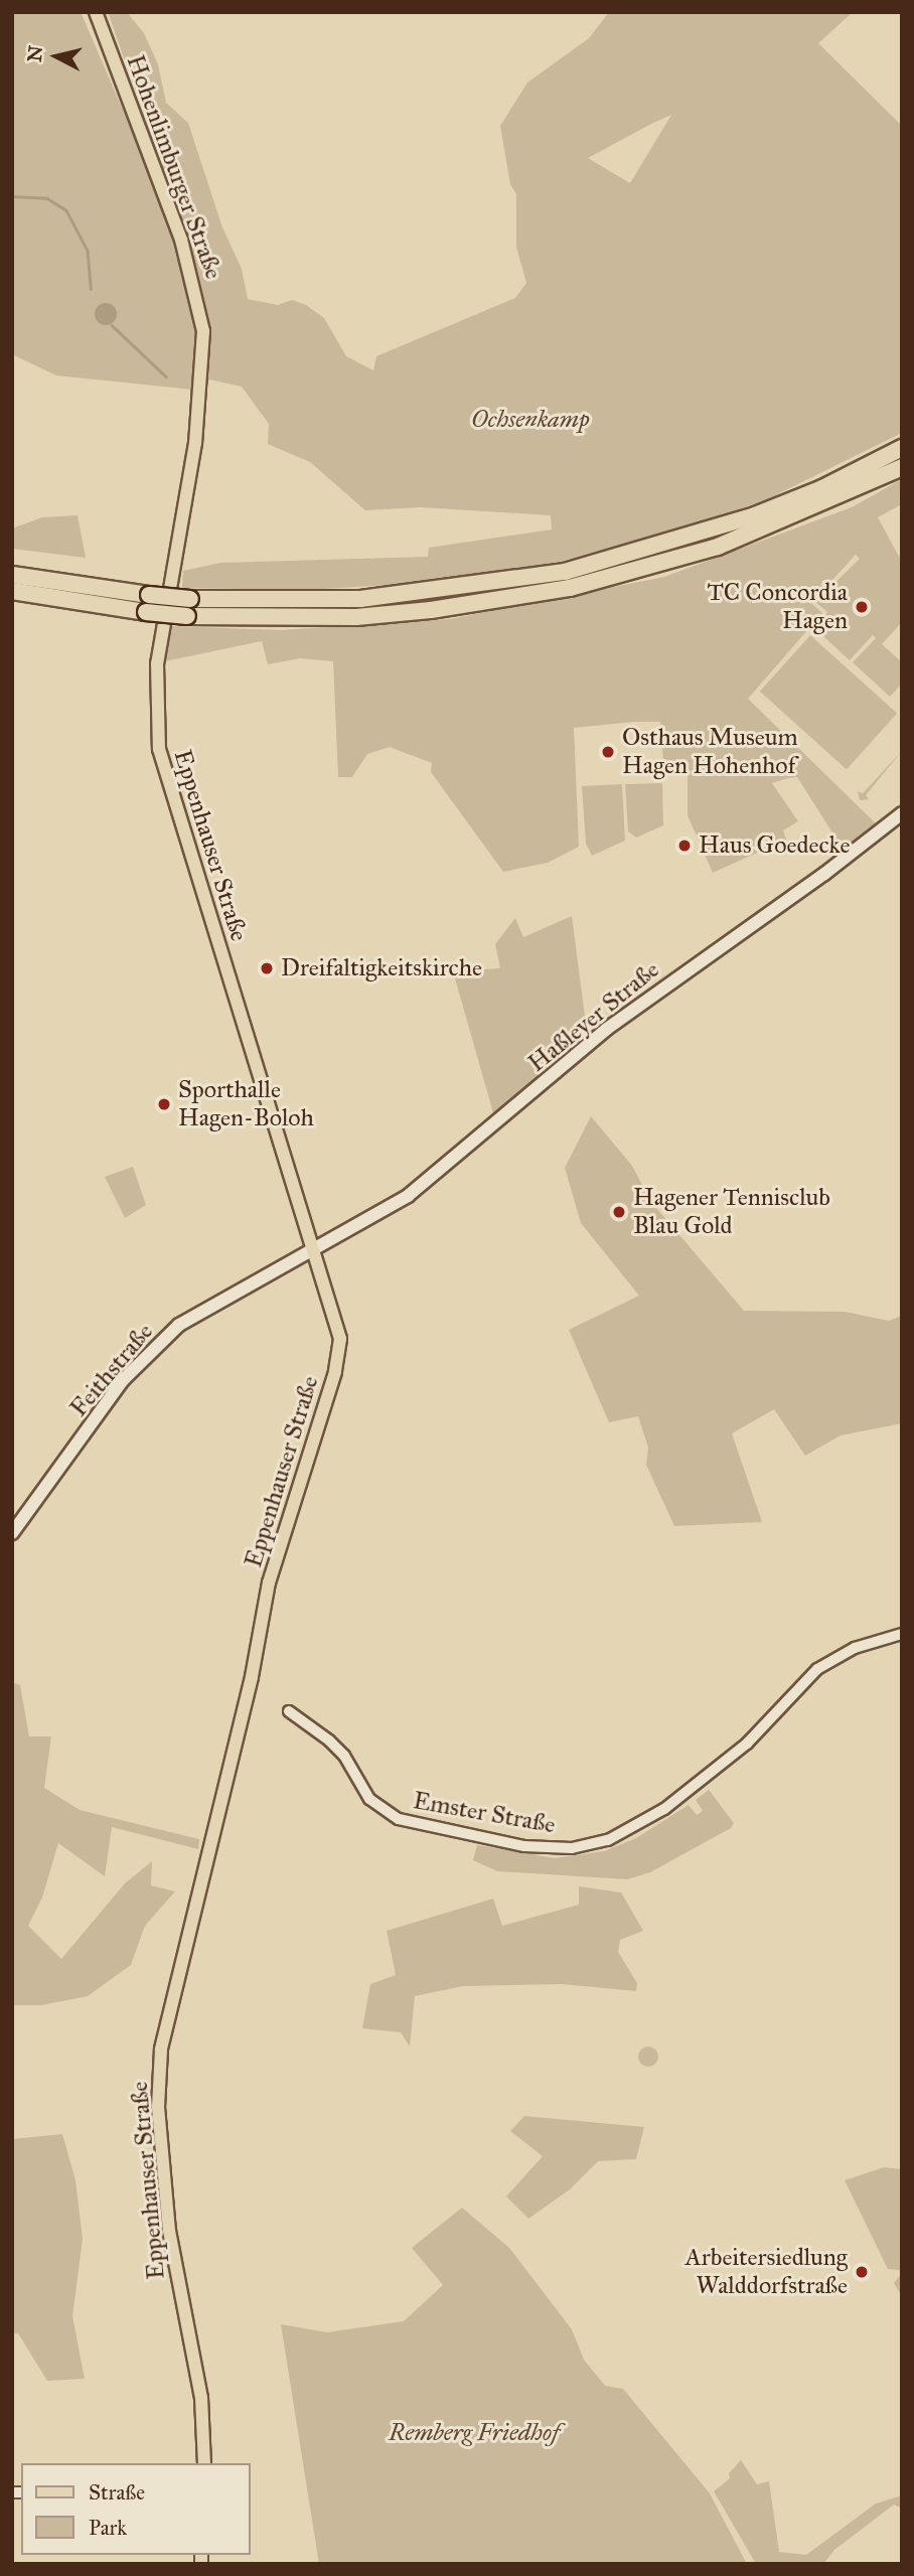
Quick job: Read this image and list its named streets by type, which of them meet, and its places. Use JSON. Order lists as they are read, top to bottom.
{
  "streets": {
    "main road": [
      "Hohenlimburger Straße",
      "Eppenhauser Straße",
      "Haßleyer Straße",
      "Feithstraße"
    ],
    "street": ["Emster Straße"]
  },
  "crossings": [
    ["Hohenlimburger Straße", "Eppenhauser Straße"],
    ["Eppenhauser Straße", "Haßleyer Straße"],
    ["Eppenhauser Straße", "Feithstraße"],
    ["Haßleyer Straße", "Feithstraße"]
  ],
  "parks": ["Ochsenkamp", "Remberg Friedhof"],
  "places": [
    "TC Concordia Hagen",
    "Osthaus Museum Hagen Hohenhof",
    "Haus Goedecke",
    "Dreifaltigkeitskirche",
    "Sporthalle Hagen-Boloh",
    "Hagener Tennisclub Blau Gold",
    "Arbeitersiedlung Walddorfstraße"
  ],
  "legend": ["Straße", "Park"],
  "north": "left"
}
